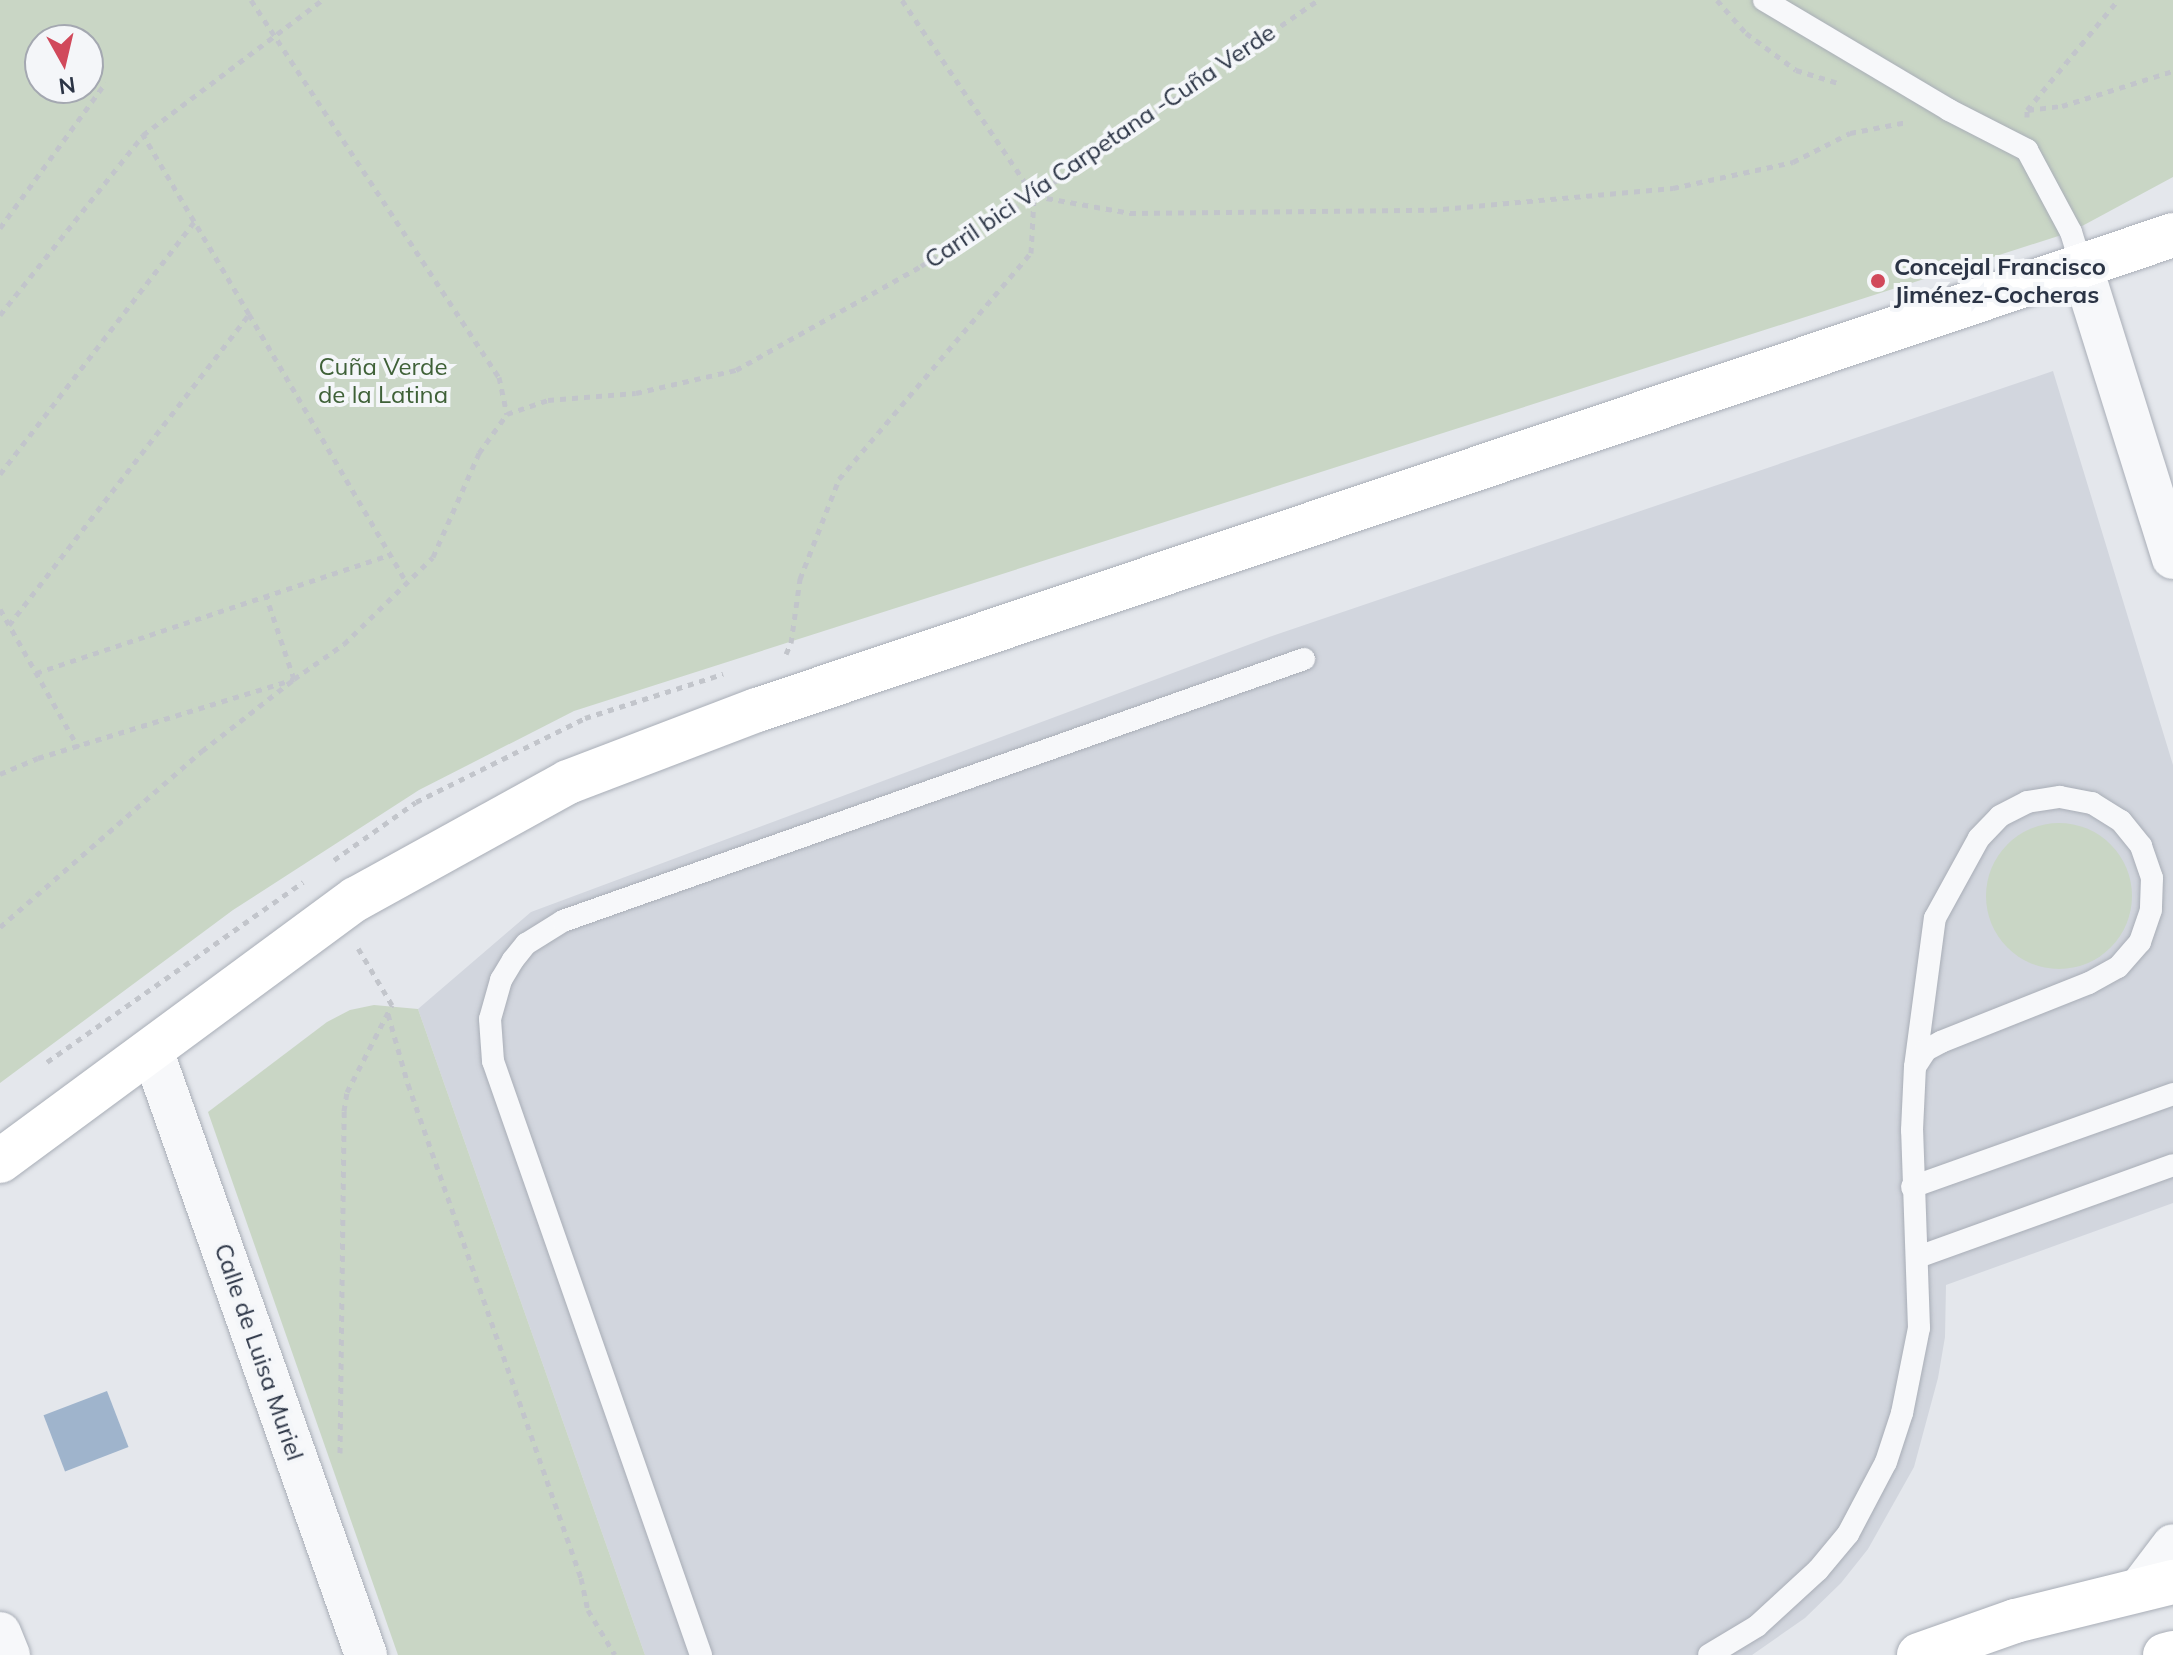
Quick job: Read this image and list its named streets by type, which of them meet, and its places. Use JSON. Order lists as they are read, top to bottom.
{
  "streets": {
    "street": ["Calle de Luisa Muriel"],
    "path": ["Carril bici Vía Carpetana -Cuña Verde"]
  },
  "parks": ["Cuña Verde de la Latina"],
  "places": ["Concejal Francisco Jiménez-Cocheras"],
  "north": "bottom"
}
